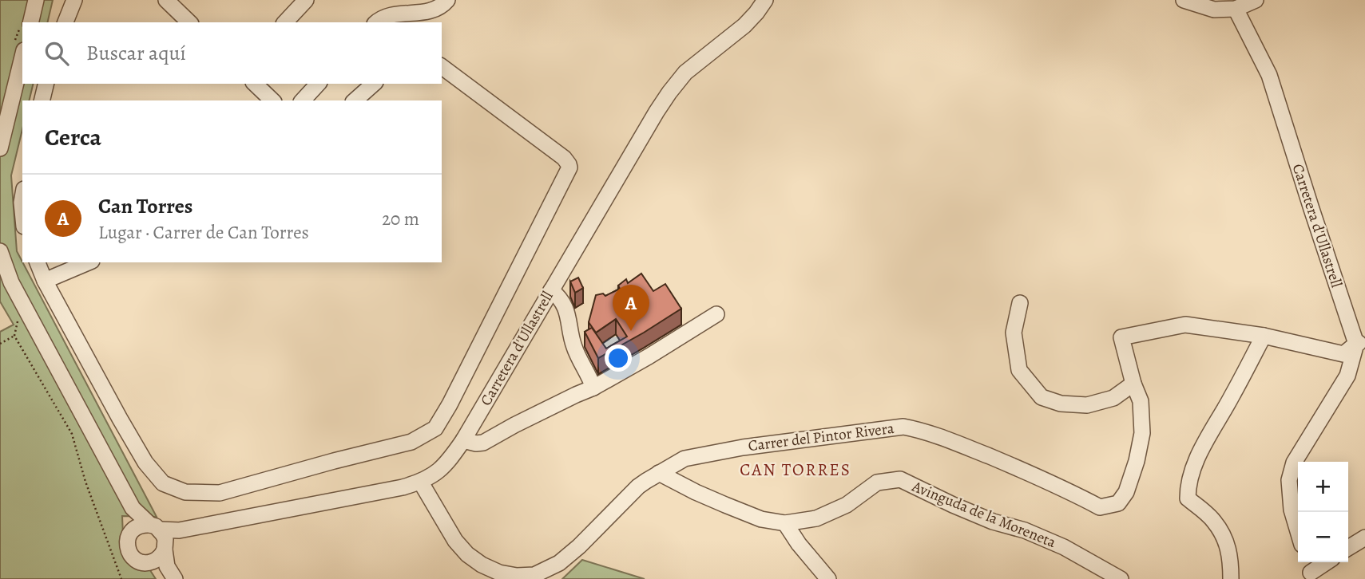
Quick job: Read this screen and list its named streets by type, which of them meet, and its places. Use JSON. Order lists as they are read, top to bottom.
{
  "streets": {
    "street": ["Carretera d'Ullastrell", "Carrer del Pintor Rivera", "Avinguda de la Moreneta"]
  },
  "crossings": [
    ["Carretera d'Ullastrell", "Carrer del Pintor Rivera"],
    ["Carrer del Pintor Rivera", "Avinguda de la Moreneta"]
  ],
  "districts": ["CAN TORRES"],
  "page": {
    "search": "Buscar aquí",
    "heading": "Cerca",
    "list": [
      {
        "mark": "A",
        "name": "Can Torres",
        "note": "Lugar · Carrer de Can Torres",
        "value": "20 m"
      }
    ],
    "pins": "A",
    "map_buttons": ["+", "−"]
  }
}
